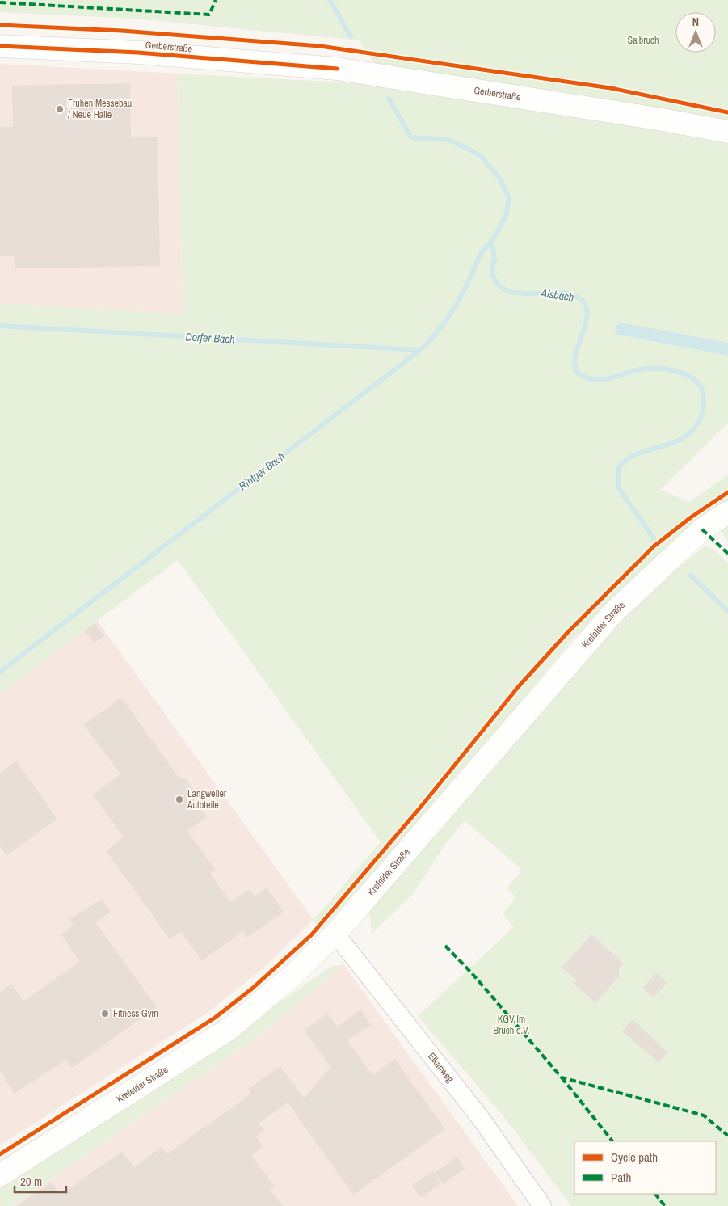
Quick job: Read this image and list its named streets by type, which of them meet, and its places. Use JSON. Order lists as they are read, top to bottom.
{
  "streets": {
    "main road": ["Gerberstraße", "Krefelder Straße"],
    "street": ["Elkanweg"]
  },
  "crossings": [
    ["Krefelder Straße", "Elkanweg"]
  ],
  "water": ["Alsbach", "Dorfer Bach", "Rintger Bach"],
  "parks": ["Salbruch", "KGV Im Bruch e.V."],
  "places": ["Fruhen Messebau / Neue Halle", "Langweiler Autoteile", "Fitness Gym"],
  "legend": ["Cycle path", "Path"],
  "scale_bar": "20 m",
  "north": "top"
}
